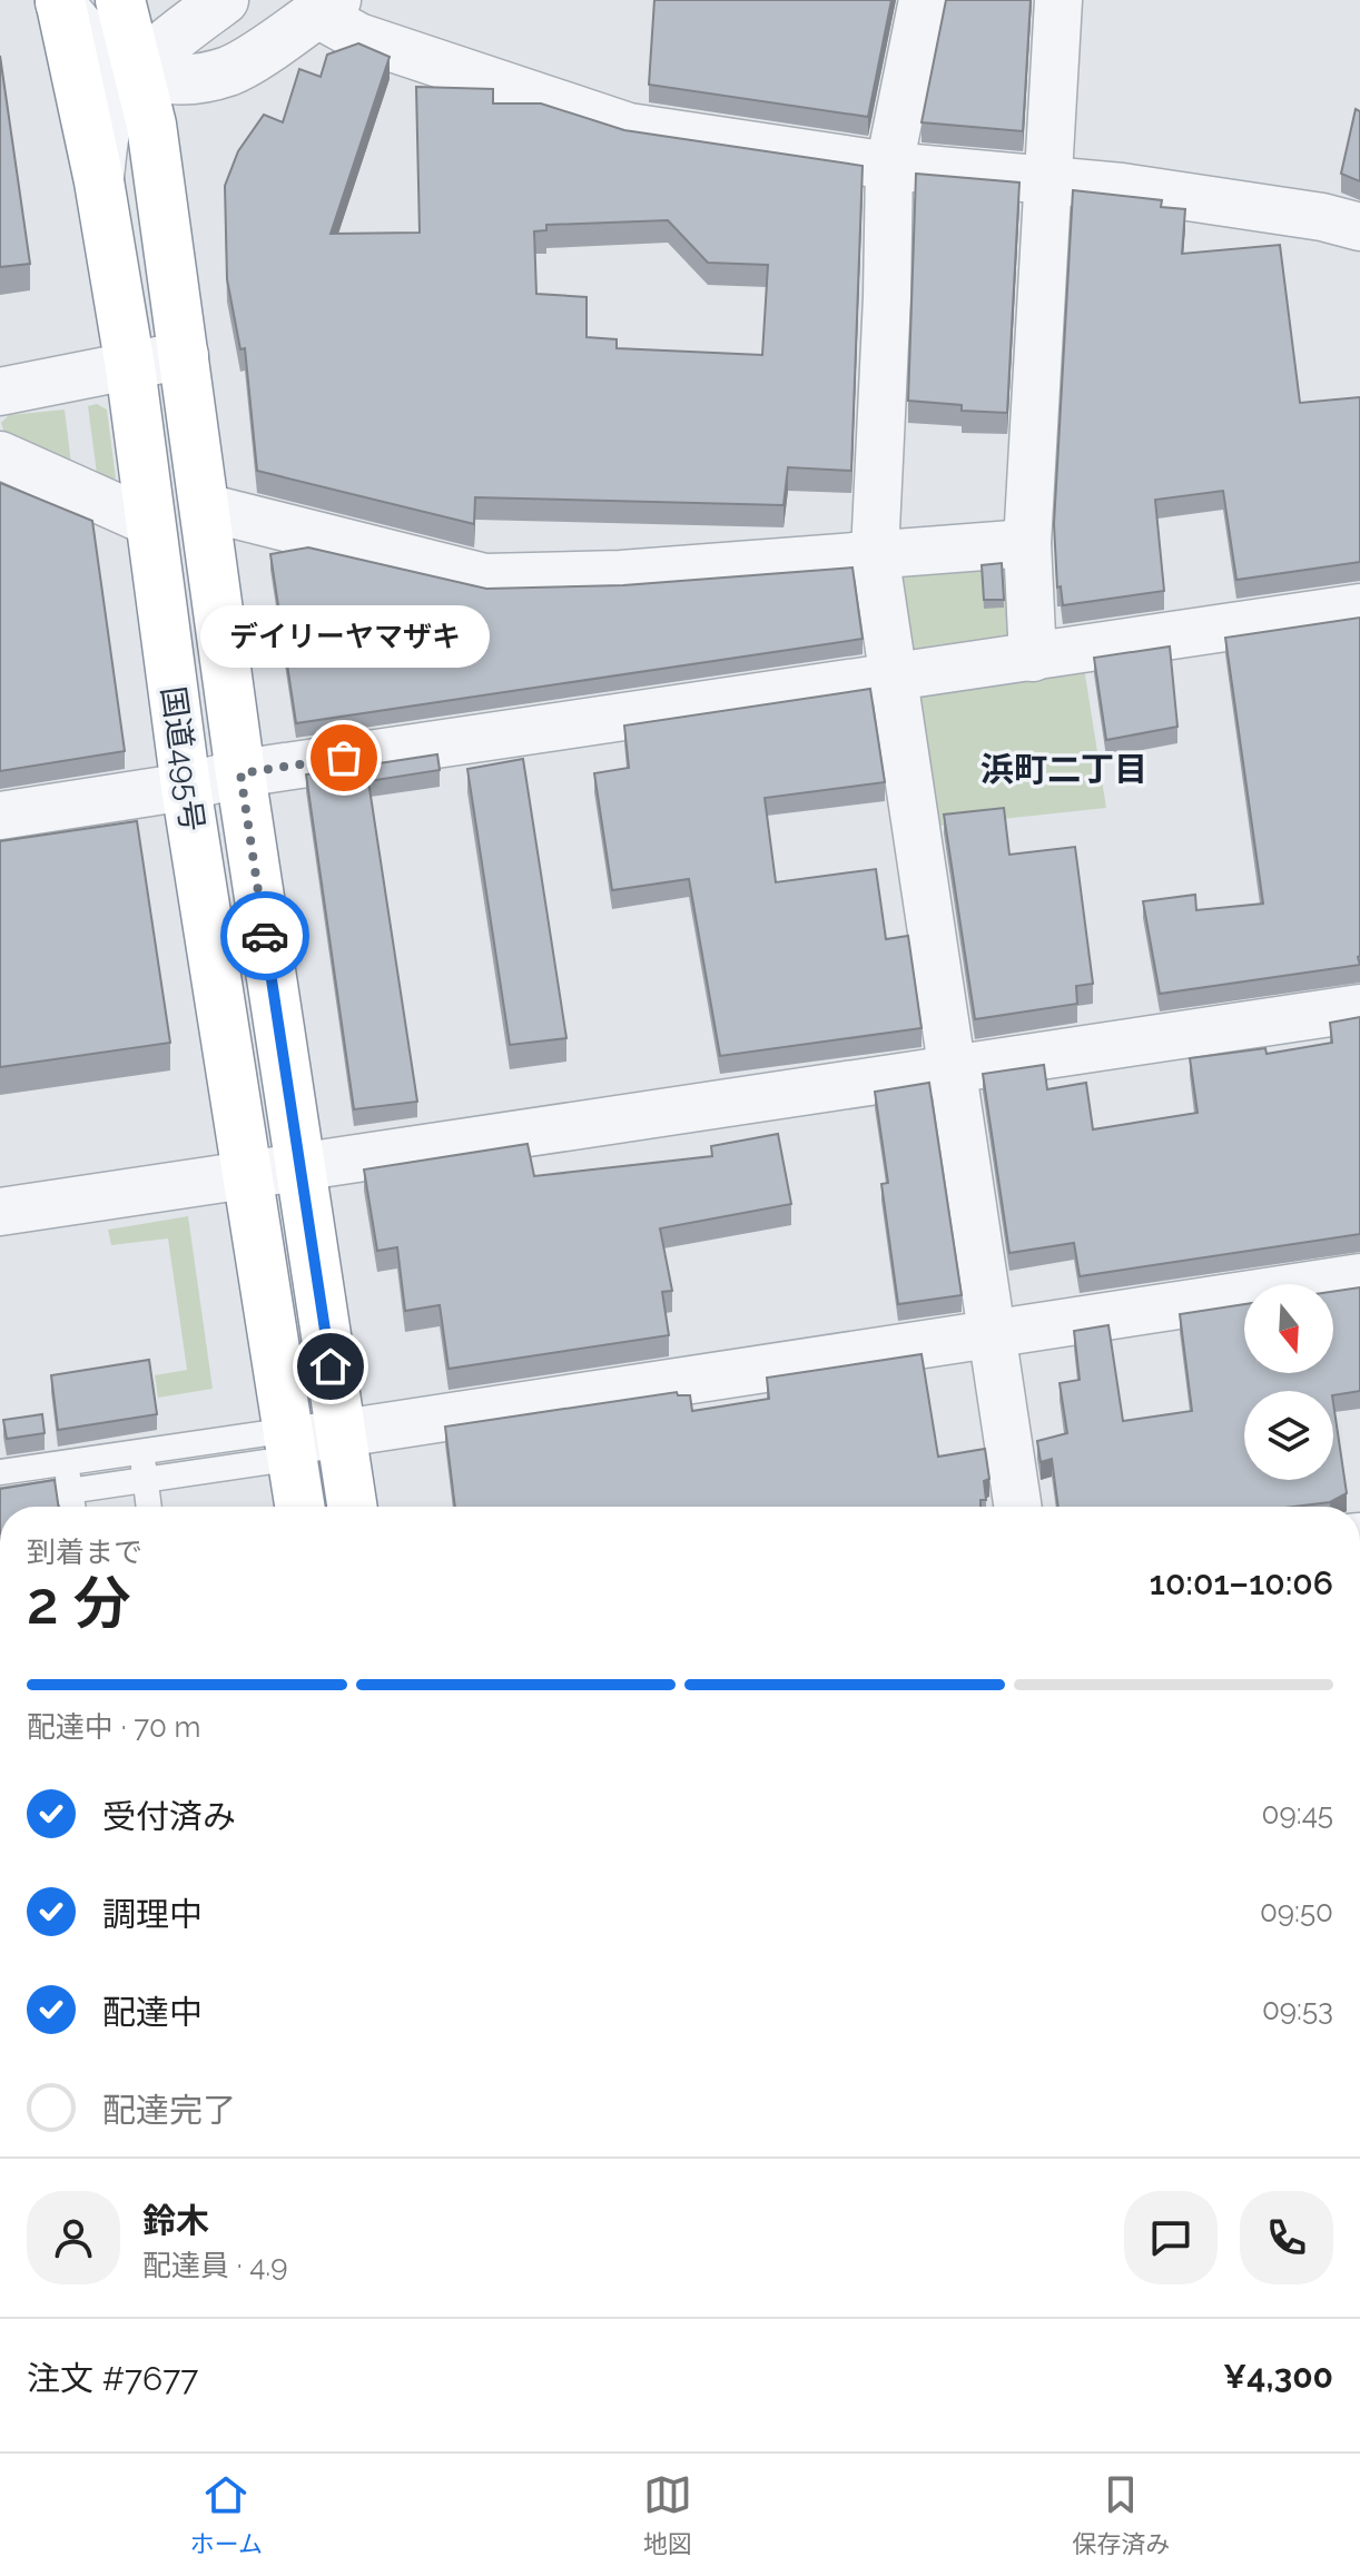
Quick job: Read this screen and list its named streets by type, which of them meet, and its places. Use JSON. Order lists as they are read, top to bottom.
{
  "streets": {
    "highway": ["国道495号"]
  },
  "districts": ["浜町二丁目"],
  "places": ["デイリーヤマザキ"],
  "north": "bottom",
  "page": {
    "bubble": "デイリーヤマザキ",
    "heading": ["2 分", "到着まで", "10:01–10:06"],
    "panel": [
      "鈴木",
      "配達員 · 4.9",
      "注文 #7677",
      "¥4,300"
    ],
    "bar": "配達中 · 70 m",
    "list": [
      ["受付済み", "09:45"],
      ["調理中", "09:50"],
      ["配達中", "09:53"],
      "配達完了"
    ],
    "tabs": ["ホーム", "地図", "保存済み"]
  }
}
